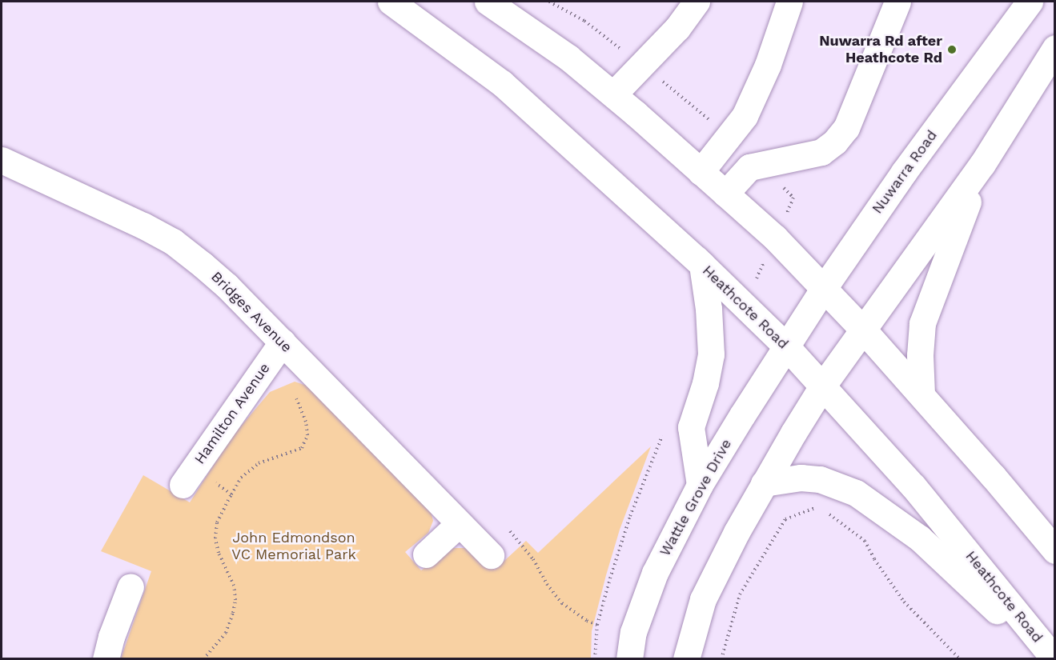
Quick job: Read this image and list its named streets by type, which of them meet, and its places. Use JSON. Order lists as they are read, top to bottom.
{
  "streets": {
    "main road": [
      "Nuwarra Road",
      "Heathcote Road",
      "Bridges Avenue",
      "Hamilton Avenue",
      "Wattle Grove Drive"
    ]
  },
  "crossings": [
    ["Nuwarra Road", "Heathcote Road"],
    ["Nuwarra Road", "Wattle Grove Drive"],
    ["Heathcote Road", "Wattle Grove Drive"],
    ["Bridges Avenue", "Hamilton Avenue"]
  ],
  "parks": ["John Edmondson VC Memorial Park"],
  "places": ["Nuwarra Rd after Heathcote Rd"]
}
